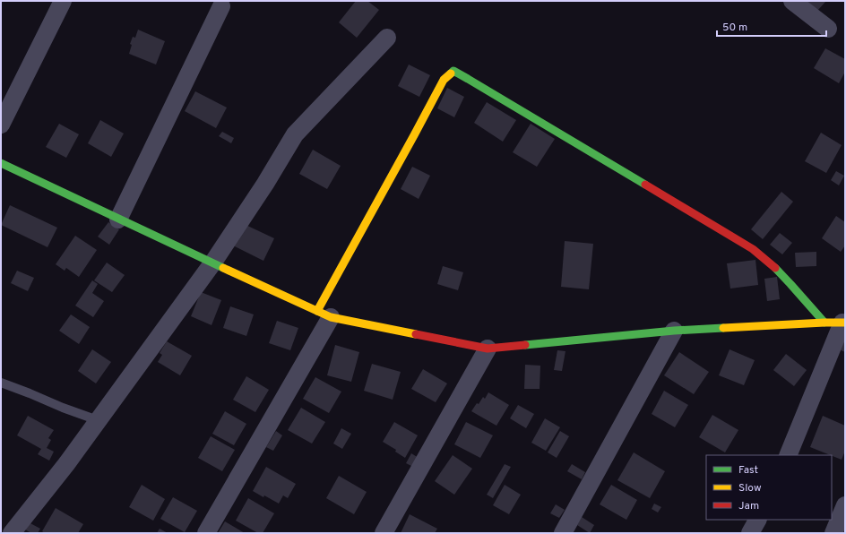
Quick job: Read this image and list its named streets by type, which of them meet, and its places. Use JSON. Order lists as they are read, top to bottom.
{
  "legend": ["Fast", "Slow", "Jam"],
  "scale_bar": "50 m"
}
